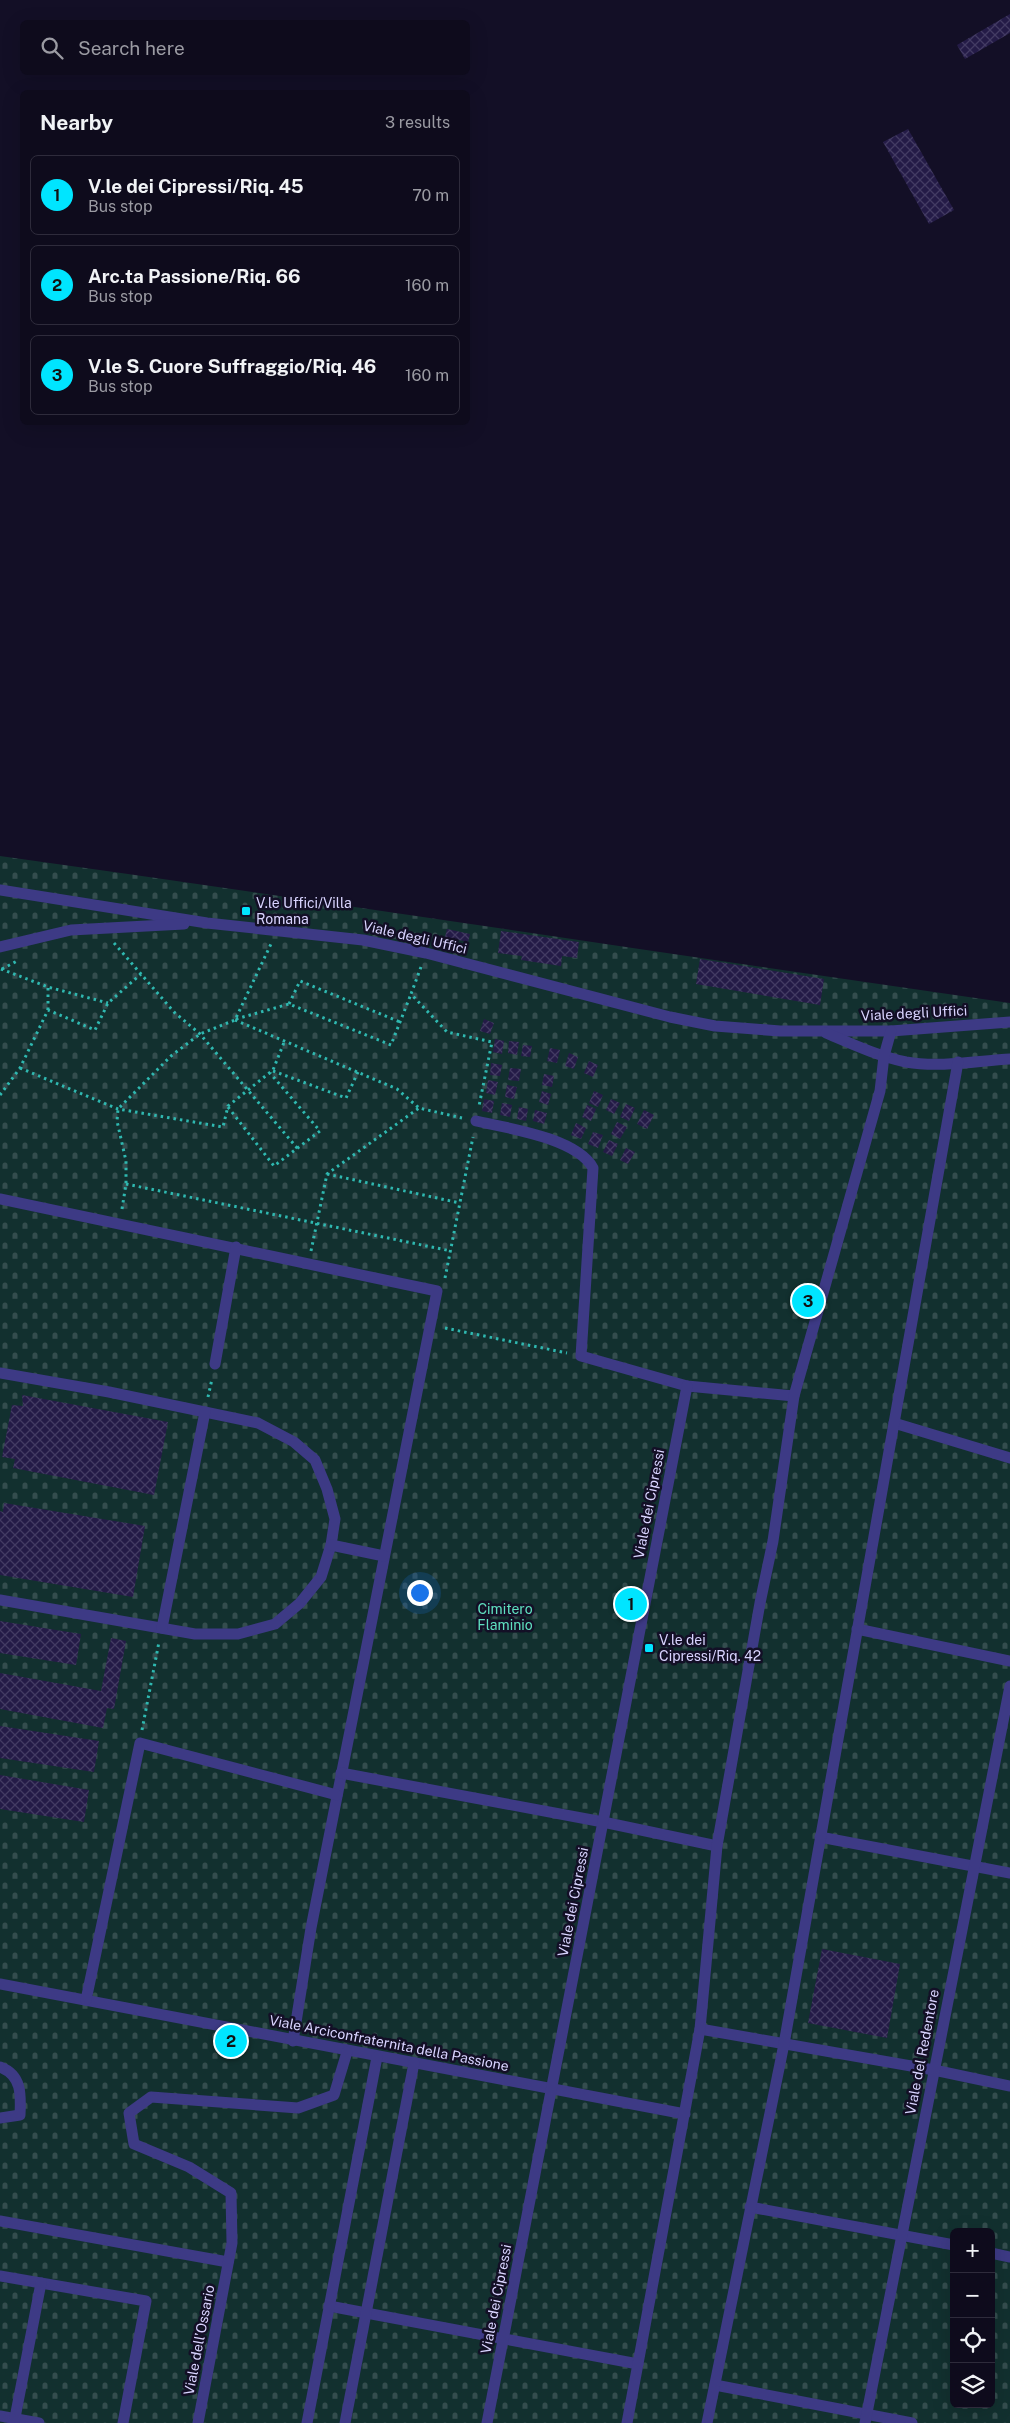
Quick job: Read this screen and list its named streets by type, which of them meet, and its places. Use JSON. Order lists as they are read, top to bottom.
{
  "streets": {
    "lane": [
      "Viale degli Uffici",
      "Viale dei Cipressi",
      "Viale Arciconfraternita della Passione",
      "Viale del Redentore",
      "Viale dell'Ossario"
    ]
  },
  "crossings": [
    ["Viale dei Cipressi", "Viale Arciconfraternita della Passione"],
    ["Viale Arciconfraternita della Passione", "Viale dell'Ossario"]
  ],
  "parks": ["Cimitero Flaminio"],
  "places": {
    "transit": ["V.le Uffici/Villa Romana", "V.le dei Cipressi/Riq. 42"]
  },
  "page": {
    "search": "Search here",
    "heading": ["Nearby", "3 results"],
    "list": [
      {
        "mark": "1",
        "name": "V.le dei Cipressi/Riq. 45",
        "note": "Bus stop",
        "value": "70 m"
      },
      {
        "mark": "2",
        "name": "Arc.ta Passione/Riq. 66",
        "note": "Bus stop",
        "value": "160 m"
      },
      {
        "mark": "3",
        "name": "V.le S. Cuore Suffraggio/Riq. 46",
        "note": "Bus stop",
        "value": "160 m"
      }
    ],
    "pins": ["3", "1", "2"],
    "map_buttons": ["+", "−"]
  }
}
